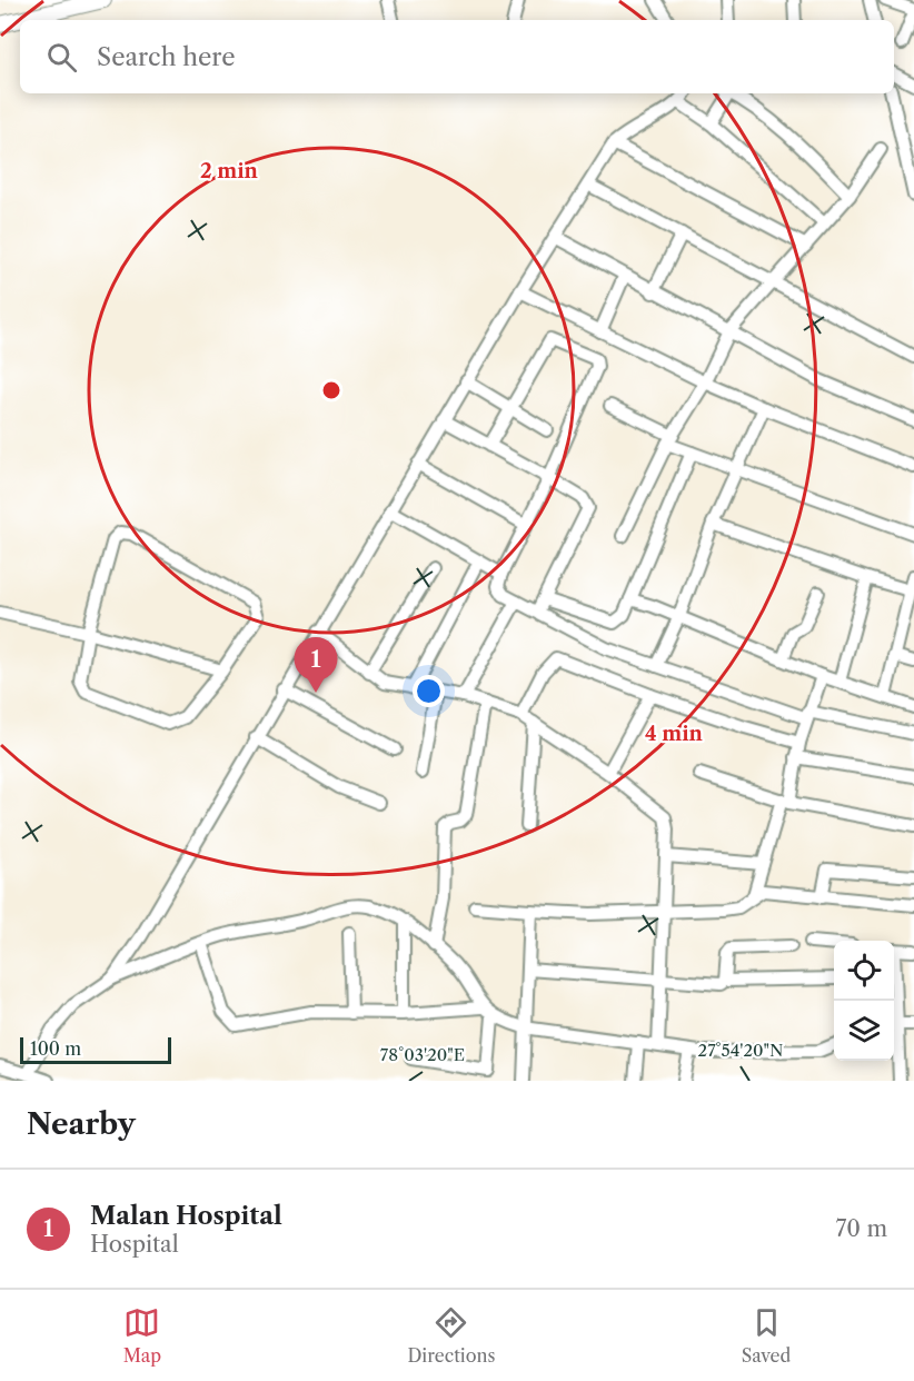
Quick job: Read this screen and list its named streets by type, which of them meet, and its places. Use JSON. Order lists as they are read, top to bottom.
{
  "scale_bar": "100 m",
  "page": {
    "search": "Search here",
    "pins": "1",
    "scale": "100 m",
    "heading": "Nearby",
    "list": [
      {
        "mark": "1",
        "name": "Malan Hospital",
        "note": "Hospital",
        "value": "70 m"
      }
    ],
    "nav": ["Map", "Directions", "Saved"]
  },
  "coordinates": ["27°54'20\"N", "78°03'20\"E"],
  "rings": ["2 min", "4 min"]
}
